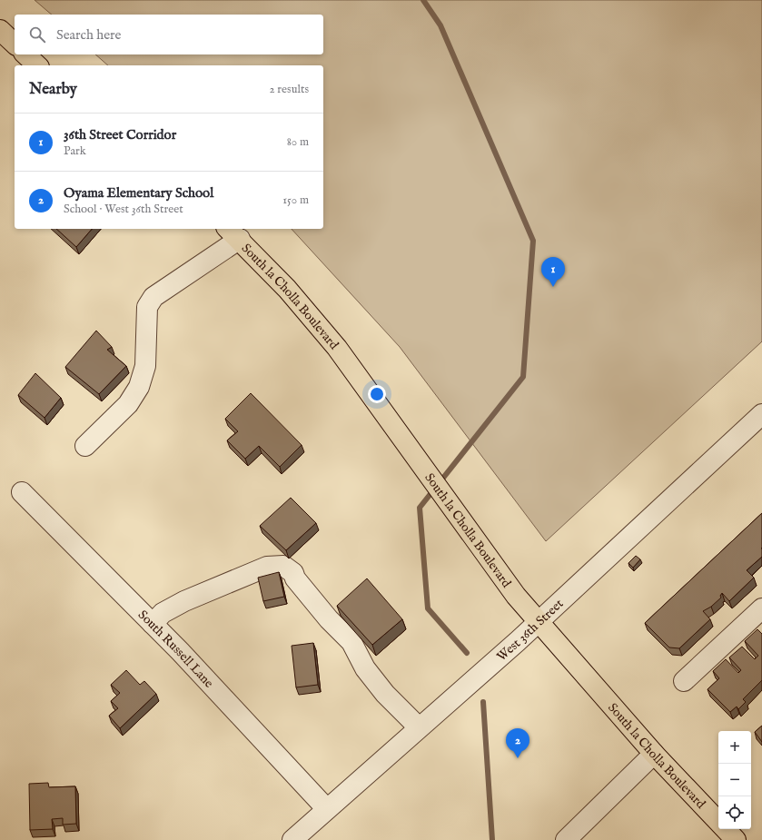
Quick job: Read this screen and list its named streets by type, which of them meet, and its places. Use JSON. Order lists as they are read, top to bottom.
{
  "streets": {
    "main road": ["South la Cholla Boulevard"],
    "street": ["West 36th Street", "South Russell Lane"]
  },
  "crossings": [
    ["South la Cholla Boulevard", "West 36th Street"],
    ["West 36th Street", "South Russell Lane"]
  ],
  "page": {
    "search": "Search here",
    "heading": ["Nearby", "2 results"],
    "list": [
      {
        "mark": "1",
        "name": "36th Street Corridor",
        "note": "Park",
        "value": "80 m"
      },
      {
        "mark": "2",
        "name": "Oyama Elementary School",
        "note": "School · West 36th Street",
        "value": "150 m"
      }
    ],
    "pins": ["1", "2"],
    "map_buttons": ["+", "−"]
  }
}
